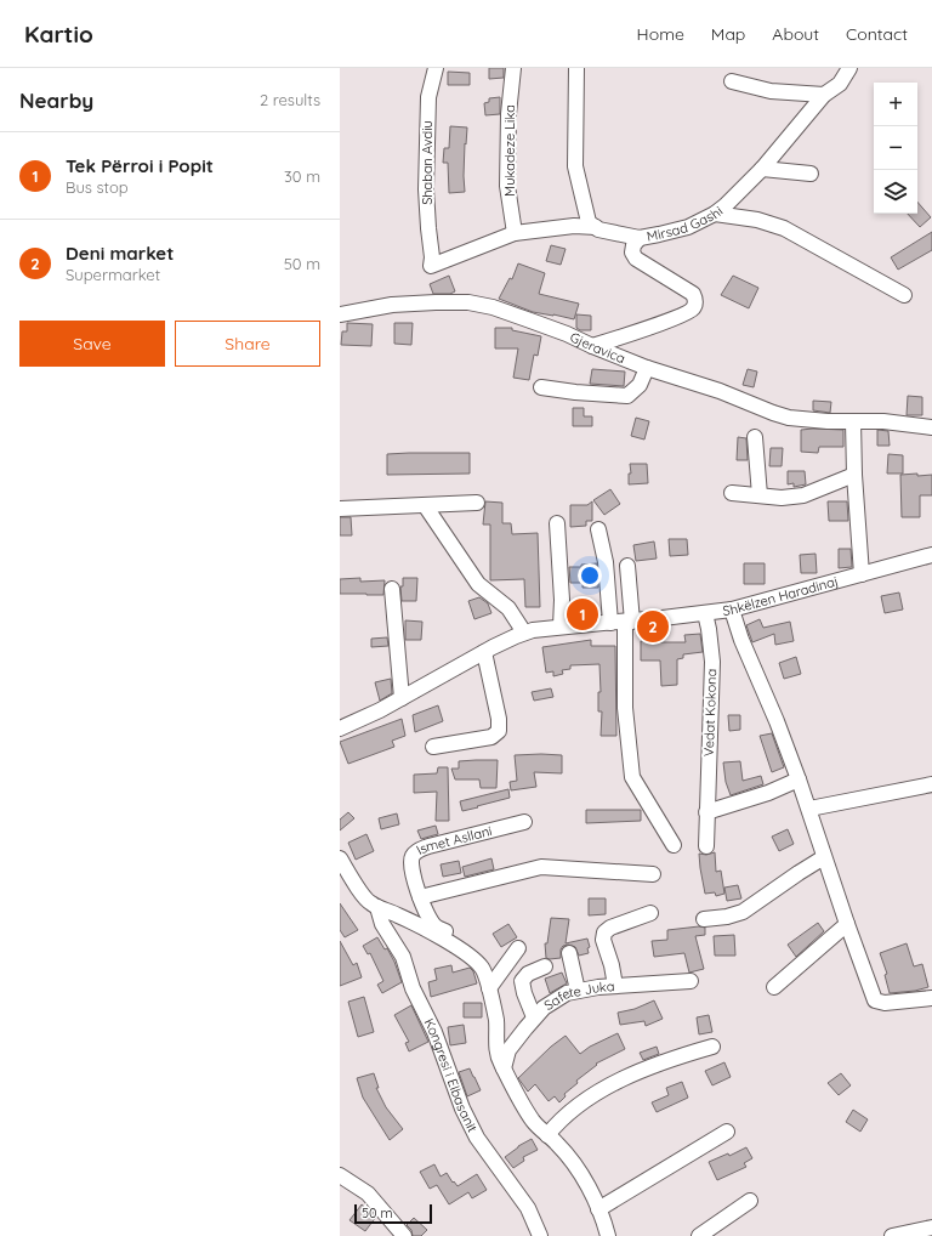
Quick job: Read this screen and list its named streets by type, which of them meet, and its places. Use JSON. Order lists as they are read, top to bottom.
{
  "streets": {
    "street": [
      "Mukadeze Lika",
      "Shaban Avdiu",
      "Mirsad Gashi",
      "Gjeravica",
      "Shkëlzen Haradinaj",
      "Vedat Kokona",
      "Ismet Asllani",
      "Safete Juka",
      "Kongresi i Elbasanit"
    ]
  },
  "crossings": [
    ["Mukadeze Lika", "Shaban Avdiu"],
    ["Mirsad Gashi", "Gjeravica"],
    ["Shkëlzen Haradinaj", "Vedat Kokona"],
    ["Ismet Asllani", "Safete Juka"],
    ["Ismet Asllani", "Kongresi i Elbasanit"]
  ],
  "scale_bar": "50 m",
  "page": {
    "header": "Kartio",
    "nav": [
      "Home",
      "Map",
      "About",
      "Contact"
    ],
    "heading": ["Nearby", "2 results"],
    "map_buttons": ["+", "−"],
    "list": [
      {
        "mark": "1",
        "name": "Tek Përroi i Popit",
        "note": "Bus stop",
        "value": "30 m"
      },
      {
        "mark": "2",
        "name": "Deni market",
        "note": "Supermarket",
        "value": "50 m"
      }
    ],
    "buttons": ["Save", "Share"],
    "pins": ["1", "2"],
    "scale": "50 m"
  }
}
